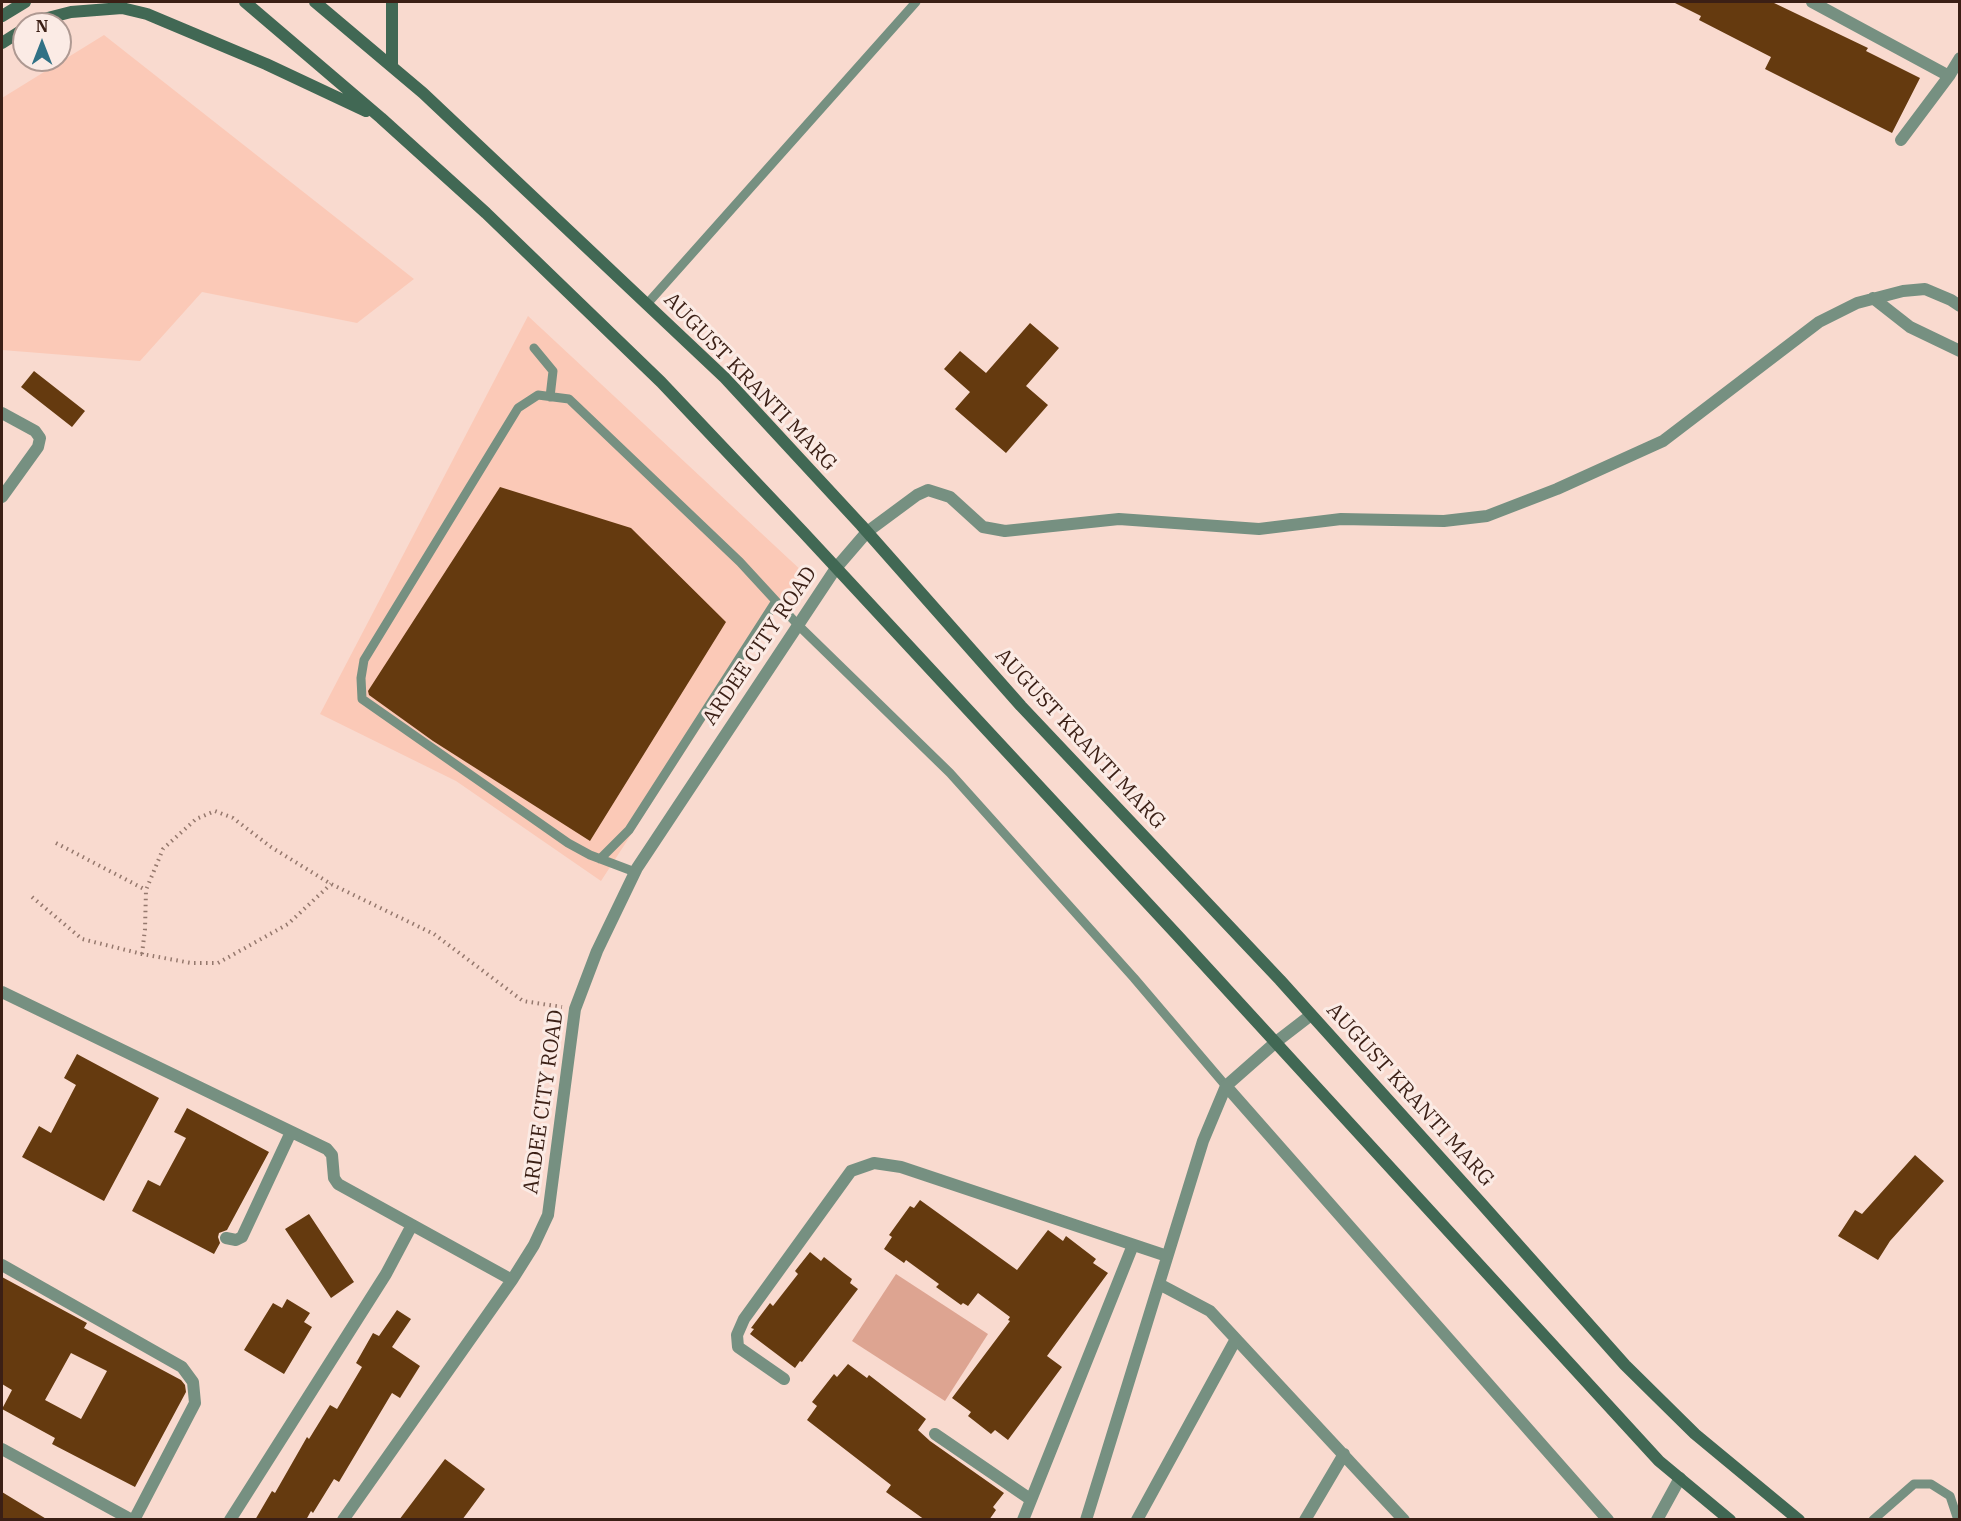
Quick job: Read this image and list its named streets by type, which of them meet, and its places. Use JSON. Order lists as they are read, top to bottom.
{
  "streets": {
    "main road": ["AUGUST KRANTI MARG"],
    "street": ["ARDEE CITY ROAD"]
  },
  "crossings": [
    ["AUGUST KRANTI MARG", "ARDEE CITY ROAD"]
  ],
  "north": "top"
}
